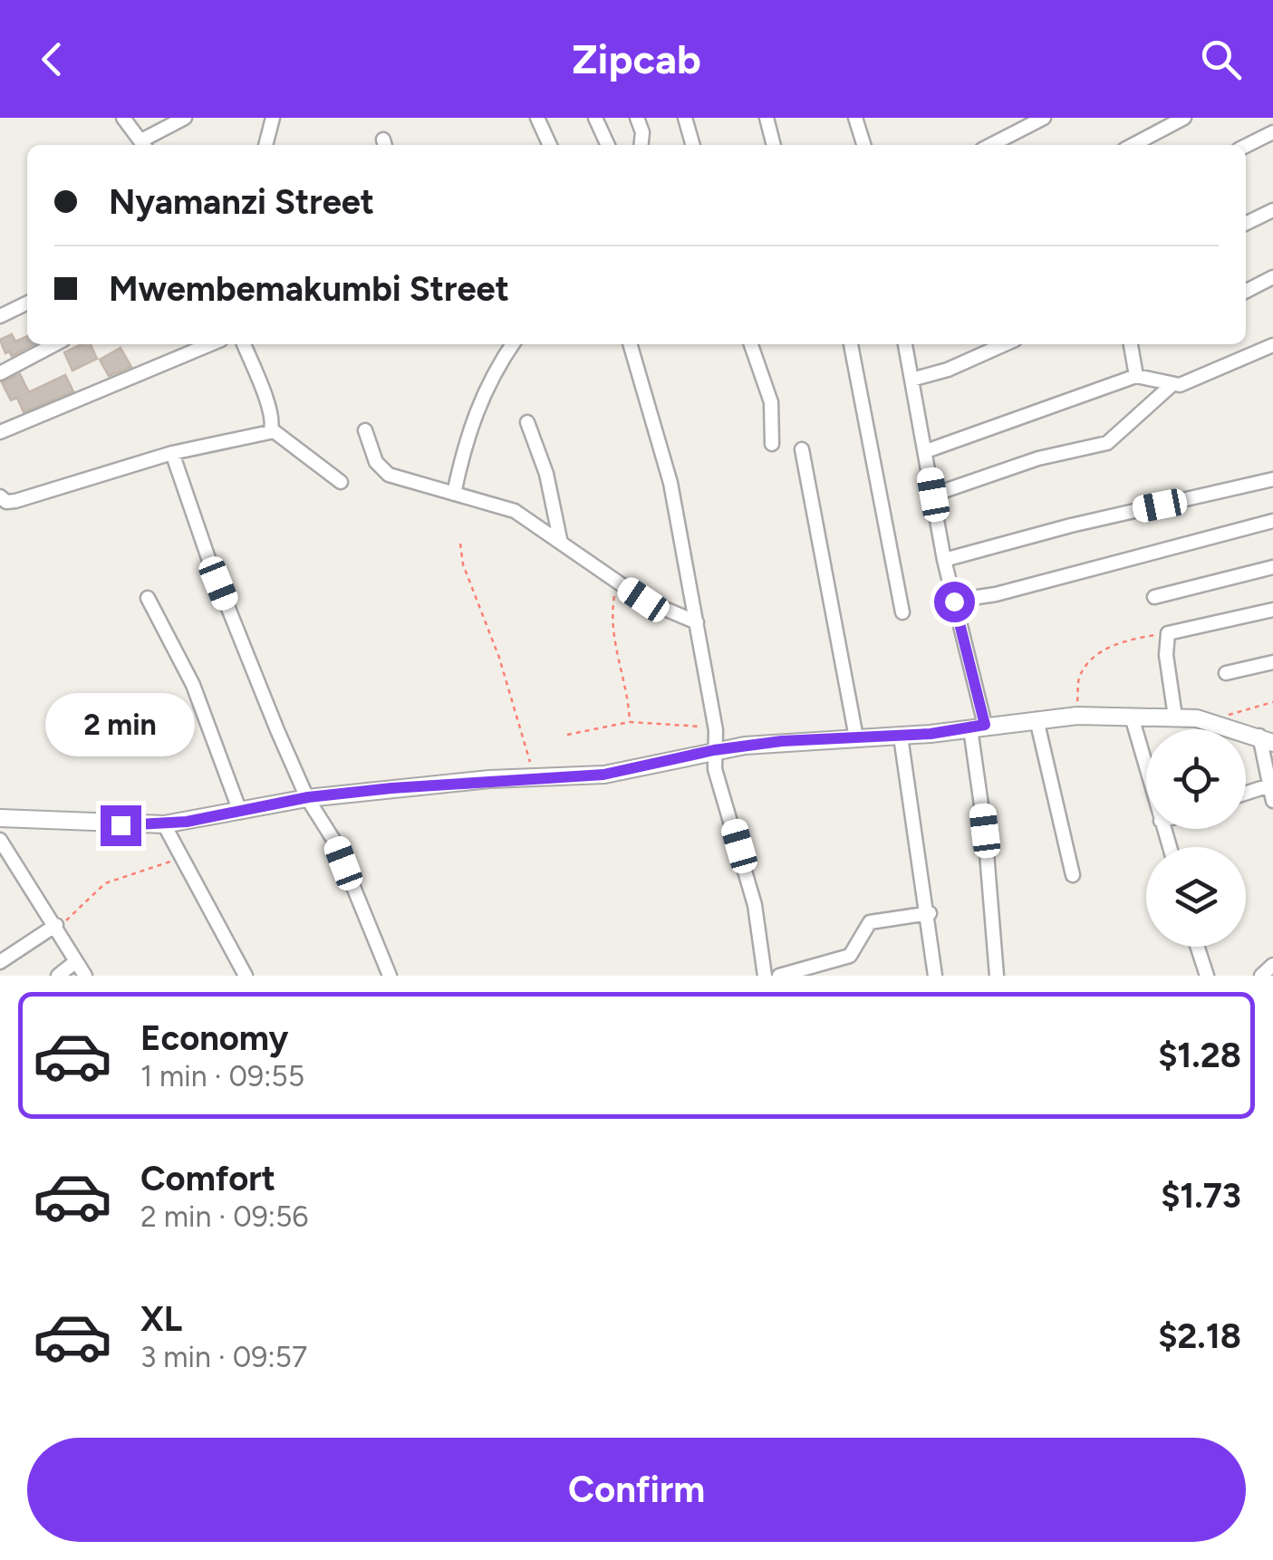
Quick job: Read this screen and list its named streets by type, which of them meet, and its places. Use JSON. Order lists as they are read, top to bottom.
{
  "page": {
    "header": "Zipcab",
    "banner": ["Nyamanzi Street", "Mwembemakumbi Street"],
    "bubble": "2 min",
    "list": [
      {
        "name": "Economy",
        "note": "1 min · 09:55",
        "value": "$1.28"
      },
      {
        "name": "Comfort",
        "note": "2 min · 09:56",
        "value": "$1.73"
      },
      {
        "name": "XL",
        "note": "3 min · 09:57",
        "value": "$2.18"
      }
    ],
    "buttons": "Confirm"
  }
}
